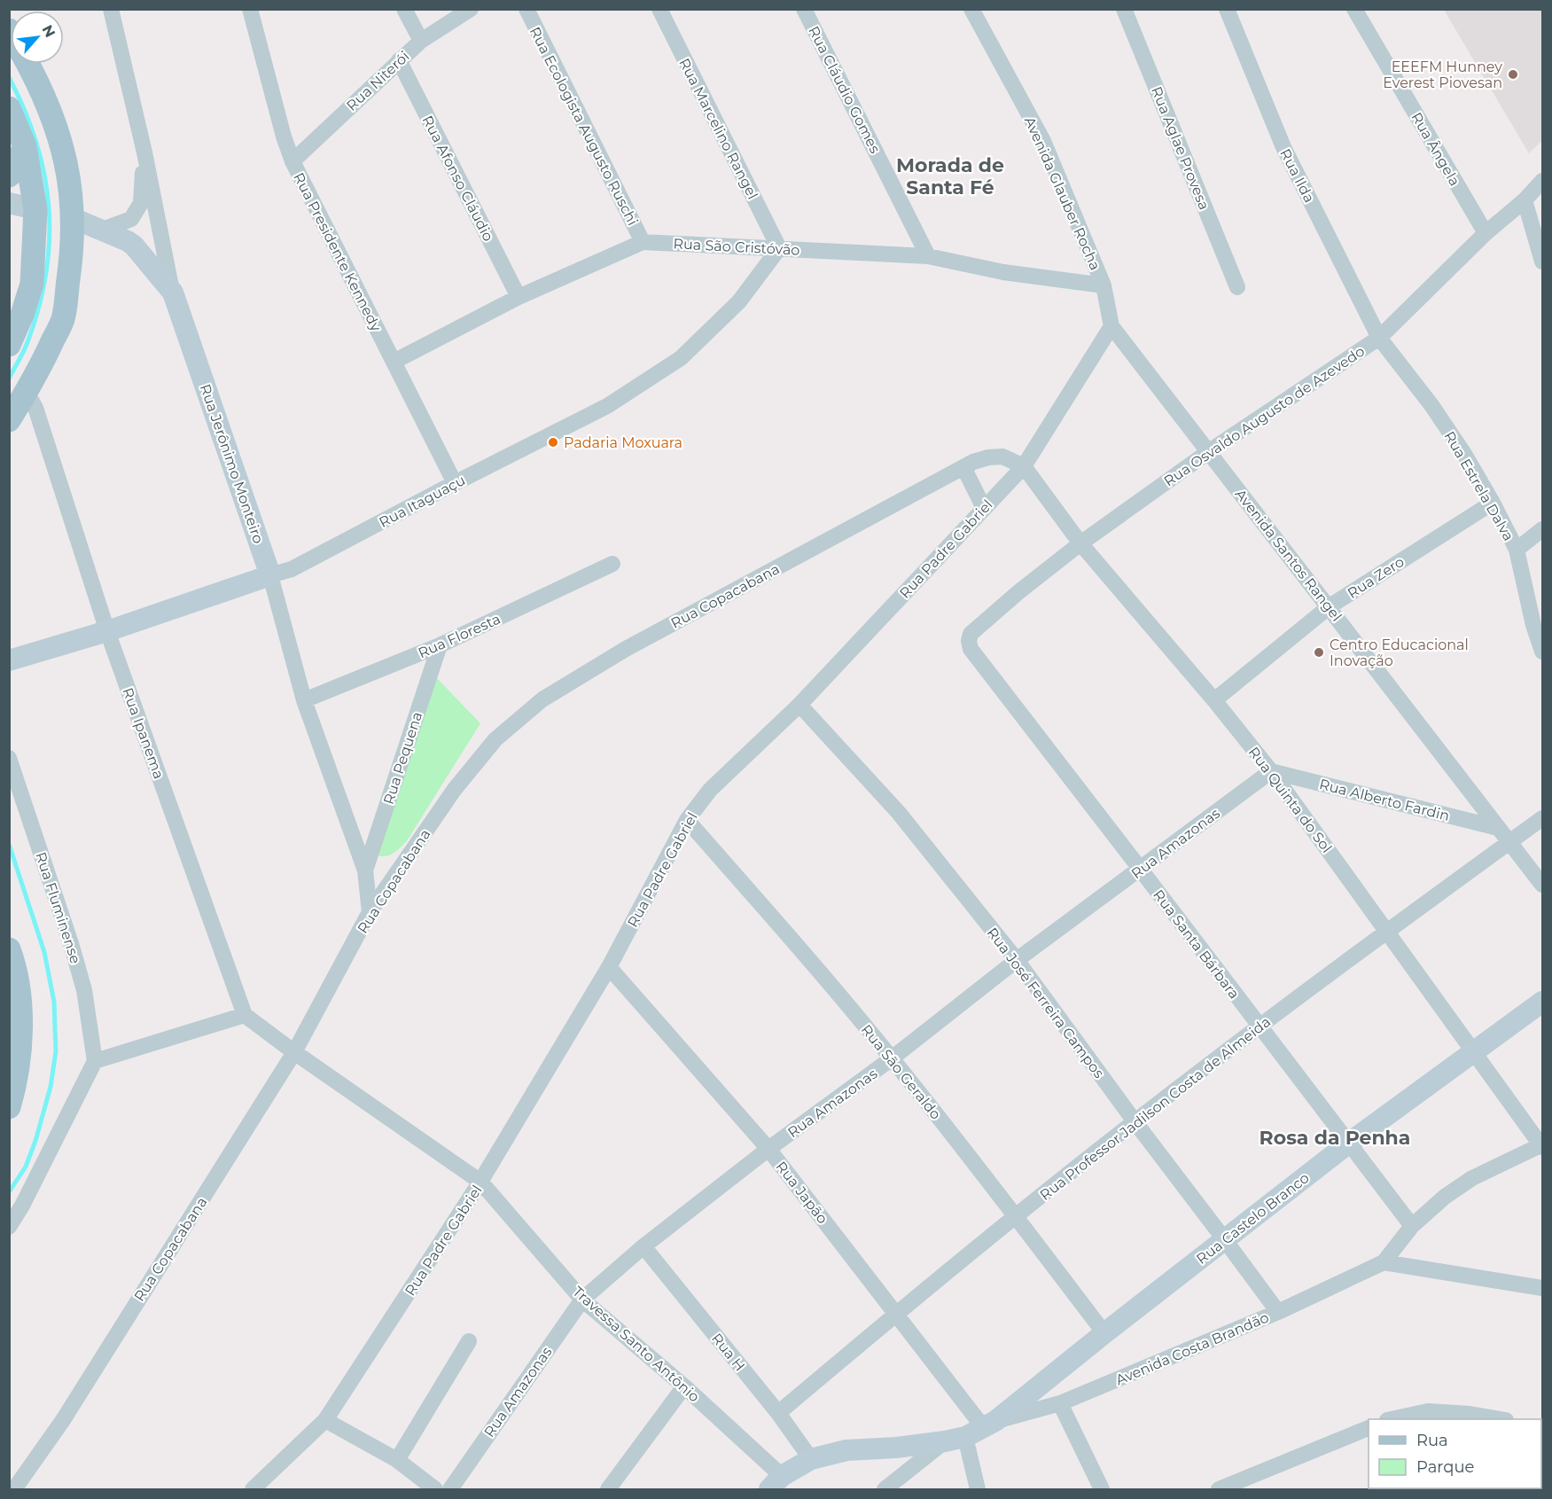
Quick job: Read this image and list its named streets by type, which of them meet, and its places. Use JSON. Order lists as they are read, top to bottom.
{
  "streets": {
    "street": [
      "Rua Niterói",
      "Rua Cláudio Gomes",
      "Rua Ecologista Augusto Ruschi",
      "Rua Marcelino Rangel",
      "Rua Aglae Provesa",
      "Rua Ângela",
      "Rua Ilda",
      "Rua Afonso Cláudio",
      "Avenida Glauber Rocha",
      "Rua São Cristóvão",
      "Rua Presidente Kennedy",
      "Rua Osvaldo Augusto de Azevedo",
      "Rua Jerônimo Monteiro",
      "Rua Estrela Dalva",
      "Rua Itaguaçu",
      "Rua Padre Gabriel",
      "Avenida Santos Rangel",
      "Rua Zero",
      "Rua Copacabana",
      "Rua Floresta",
      "Rua Ipanema",
      "Rua Pequena",
      "Rua Quinta do Sol",
      "Rua Alberto Fardin",
      "Rua Amazonas",
      "Rua Fluminense",
      "Rua Santa Bárbara",
      "Rua José Ferreira Campos",
      "Rua São Geraldo",
      "Rua Professor Jadilson Costa de Almeida",
      "Rua Japão",
      "Rua Castelo Branco",
      "Travessa Santo Antônio",
      "Avenida Costa Brandão",
      "Rua H"
    ]
  },
  "crossings": [
    ["Rua Niterói", "Rua Afonso Cláudio"],
    ["Rua Niterói", "Rua Presidente Kennedy"],
    ["Rua Cláudio Gomes", "Rua São Cristóvão"],
    ["Rua Ecologista Augusto Ruschi", "Rua São Cristóvão"],
    ["Rua Marcelino Rangel", "Rua São Cristóvão"],
    ["Rua Marcelino Rangel", "Rua Itaguaçu"],
    ["Rua Ângela", "Rua Osvaldo Augusto de Azevedo"],
    ["Rua Ilda", "Rua Osvaldo Augusto de Azevedo"],
    ["Rua Ilda", "Rua Estrela Dalva"],
    ["Rua Afonso Cláudio", "Rua São Cristóvão"],
    ["Avenida Glauber Rocha", "Rua São Cristóvão"],
    ["Avenida Glauber Rocha", "Rua Padre Gabriel"],
    ["Avenida Glauber Rocha", "Avenida Santos Rangel"],
    ["Rua São Cristóvão", "Rua Presidente Kennedy"],
    ["Rua São Cristóvão", "Rua Itaguaçu"],
    ["Rua Presidente Kennedy", "Rua Itaguaçu"],
    ["Rua Osvaldo Augusto de Azevedo", "Rua Estrela Dalva"],
    ["Rua Osvaldo Augusto de Azevedo", "Avenida Santos Rangel"],
    ["Rua Osvaldo Augusto de Azevedo", "Rua Quinta do Sol"],
    ["Rua Osvaldo Augusto de Azevedo", "Rua Santa Bárbara"],
    ["Rua Jerônimo Monteiro", "Rua Itaguaçu"],
    ["Rua Jerônimo Monteiro", "Rua Copacabana"],
    ["Rua Jerônimo Monteiro", "Rua Floresta"],
    ["Rua Jerônimo Monteiro", "Rua Pequena"],
    ["Rua Estrela Dalva", "Rua Zero"],
    ["Rua Itaguaçu", "Rua Ipanema"],
    ["Rua Padre Gabriel", "Avenida Santos Rangel"],
    ["Rua Padre Gabriel", "Rua Copacabana"],
    ["Rua Padre Gabriel", "Rua Quinta do Sol"],
    ["Rua Padre Gabriel", "Rua José Ferreira Campos"],
    ["Rua Padre Gabriel", "Rua São Geraldo"],
    ["Rua Padre Gabriel", "Rua Japão"],
    ["Rua Padre Gabriel", "Travessa Santo Antônio"],
    ["Avenida Santos Rangel", "Rua Zero"],
    ["Avenida Santos Rangel", "Rua Alberto Fardin"],
    ["Avenida Santos Rangel", "Rua Professor Jadilson Costa de Almeida"],
    ["Rua Zero", "Rua Quinta do Sol"],
    ["Rua Copacabana", "Rua Quinta do Sol"],
    ["Rua Copacabana", "Travessa Santo Antônio"],
    ["Rua Floresta", "Rua Pequena"],
    ["Rua Quinta do Sol", "Rua Alberto Fardin"],
    ["Rua Quinta do Sol", "Rua Amazonas"],
    ["Rua Quinta do Sol", "Rua Professor Jadilson Costa de Almeida"],
    ["Rua Quinta do Sol", "Rua Castelo Branco"],
    ["Rua Alberto Fardin", "Rua Amazonas"],
    ["Rua Amazonas", "Rua Santa Bárbara"],
    ["Rua Amazonas", "Rua José Ferreira Campos"],
    ["Rua Amazonas", "Rua São Geraldo"],
    ["Rua Amazonas", "Rua Japão"],
    ["Rua Amazonas", "Travessa Santo Antônio"],
    ["Rua Amazonas", "Rua H"],
    ["Rua Santa Bárbara", "Rua Professor Jadilson Costa de Almeida"],
    ["Rua Santa Bárbara", "Rua Castelo Branco"],
    ["Rua José Ferreira Campos", "Rua Professor Jadilson Costa de Almeida"],
    ["Rua José Ferreira Campos", "Rua Castelo Branco"],
    ["Rua José Ferreira Campos", "Avenida Costa Brandão"],
    ["Rua São Geraldo", "Rua Professor Jadilson Costa de Almeida"],
    ["Rua São Geraldo", "Rua Castelo Branco"],
    ["Rua Professor Jadilson Costa de Almeida", "Rua Japão"],
    ["Rua Professor Jadilson Costa de Almeida", "Rua H"],
    ["Rua Japão", "Rua Castelo Branco"],
    ["Rua Japão", "Avenida Costa Brandão"],
    ["Rua Castelo Branco", "Avenida Costa Brandão"],
    ["Travessa Santo Antônio", "Avenida Costa Brandão"],
    ["Avenida Costa Brandão", "Rua H"]
  ],
  "districts": ["Morada de Santa Fé", "Rosa da Penha"],
  "places": ["EEEFM Hunney Everest Piovesan", "Padaria Moxuara", "Centro Educacional Inovação"],
  "legend": ["Rua", "Parque"],
  "north": "top right"
}
